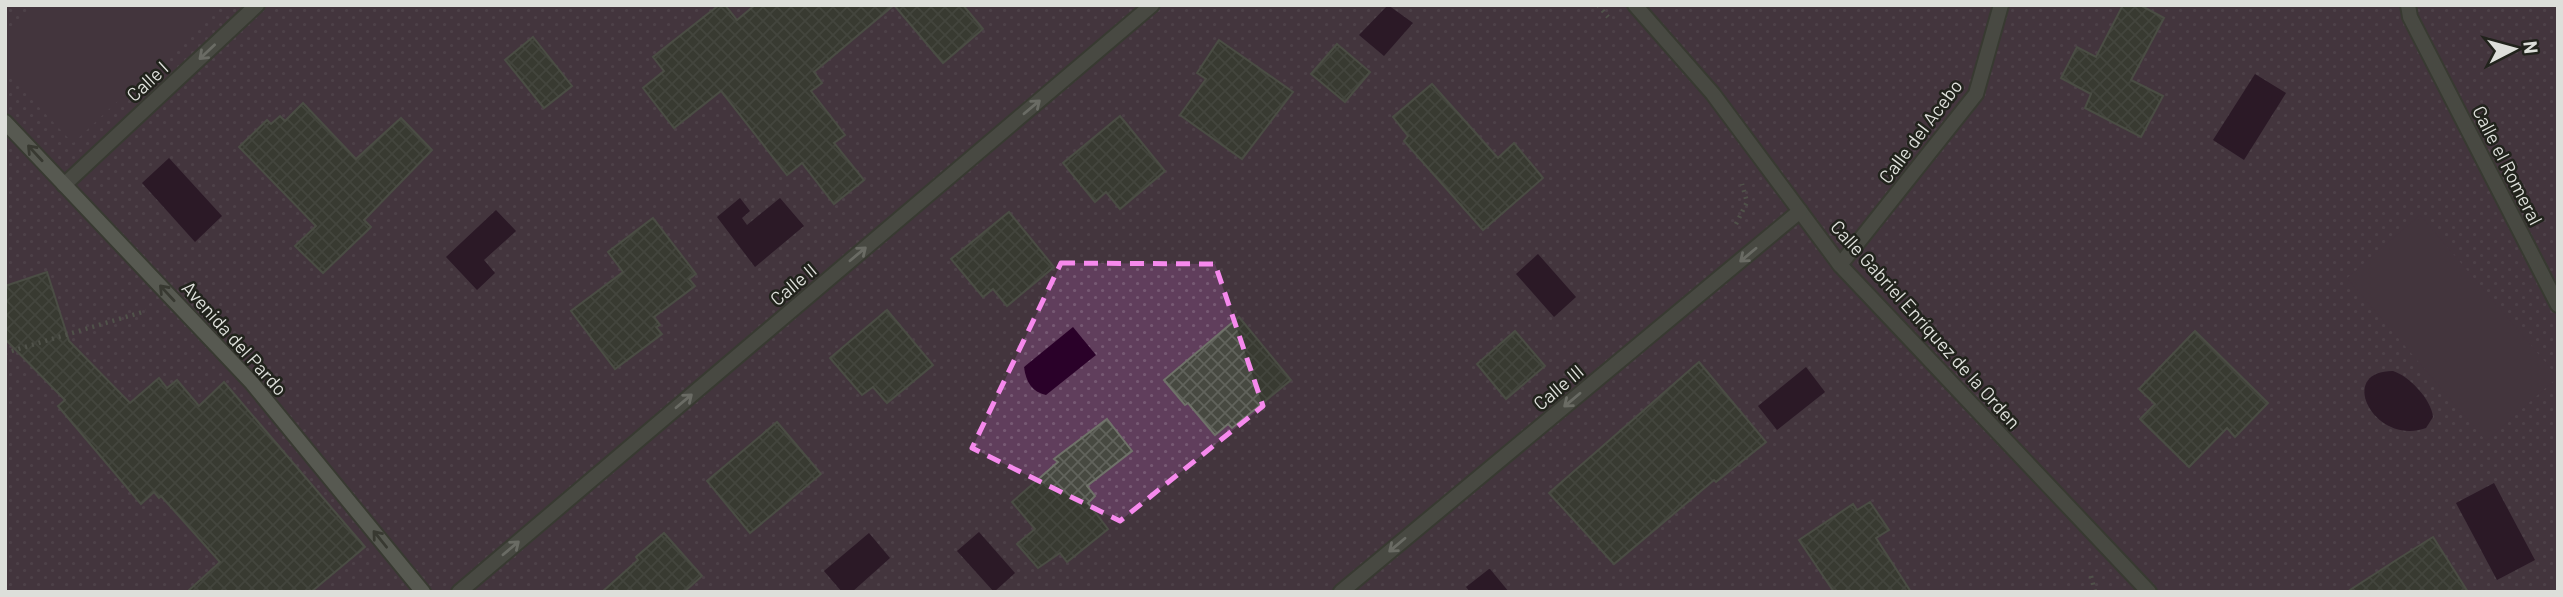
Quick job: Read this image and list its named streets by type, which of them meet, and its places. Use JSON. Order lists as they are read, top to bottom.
{
  "streets": {
    "street": [
      "Calle I",
      "Calle del Acebo",
      "Calle el Romeral",
      "Calle II",
      "Calle Gabriel Enríquez de la Orden",
      "Avenida del Pardo",
      "Calle III"
    ]
  },
  "crossings": [
    ["Calle I", "Avenida del Pardo"],
    ["Calle del Acebo", "Calle Gabriel Enríquez de la Orden"],
    ["Calle Gabriel Enríquez de la Orden", "Calle III"]
  ],
  "one_way": [
    "Calle I",
    "Calle II",
    "Avenida del Pardo",
    "Calle III"
  ],
  "north": "right"
}
